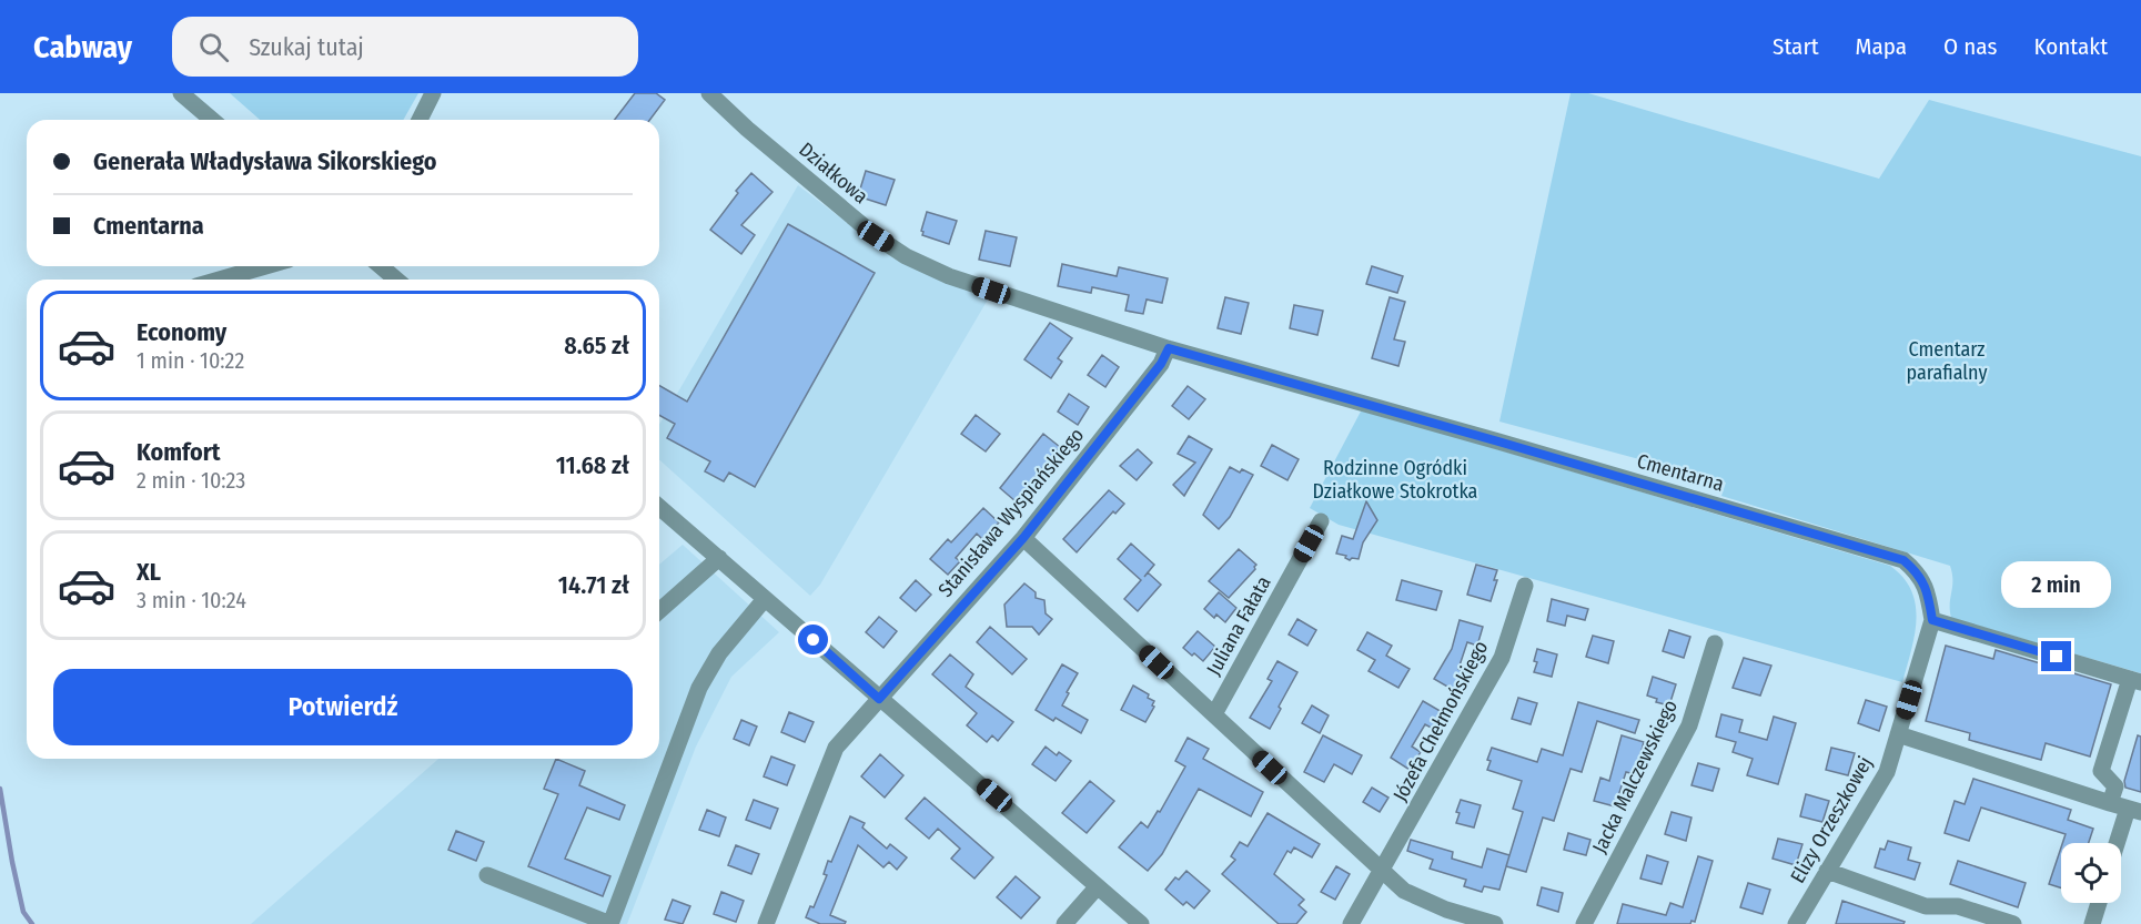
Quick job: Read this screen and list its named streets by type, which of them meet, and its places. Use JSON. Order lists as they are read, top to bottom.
{
  "streets": {
    "street": [
      "Działkowa",
      "Cmentarna",
      "Stanisława Wyspiańskiego",
      "Juliana Fałata",
      "Józefa Chełmońskiego",
      "Jacka Malczewskiego",
      "Elizy Orzeszkowej"
    ]
  },
  "crossings": [
    ["Działkowa", "Cmentarna"],
    ["Działkowa", "Stanisława Wyspiańskiego"],
    ["Cmentarna", "Stanisława Wyspiańskiego"],
    ["Cmentarna", "Elizy Orzeszkowej"]
  ],
  "parks": ["Cmentarz parafialny", "Rodzinne Ogródki Działkowe Stokrotka"],
  "page": {
    "header": "Cabway",
    "search": "Szukaj tutaj",
    "nav": [
      "Start",
      "Mapa",
      "O nas",
      "Kontakt"
    ],
    "banner": ["Generała Władysława Sikorskiego", "Cmentarna"],
    "list": [
      {
        "name": "Economy",
        "note": "1 min · 10:22",
        "value": "8.65 zł"
      },
      {
        "name": "Komfort",
        "note": "2 min · 10:23",
        "value": "11.68 zł"
      },
      {
        "name": "XL",
        "note": "3 min · 10:24",
        "value": "14.71 zł"
      }
    ],
    "bubble": "2 min",
    "buttons": "Potwierdź"
  }
}
